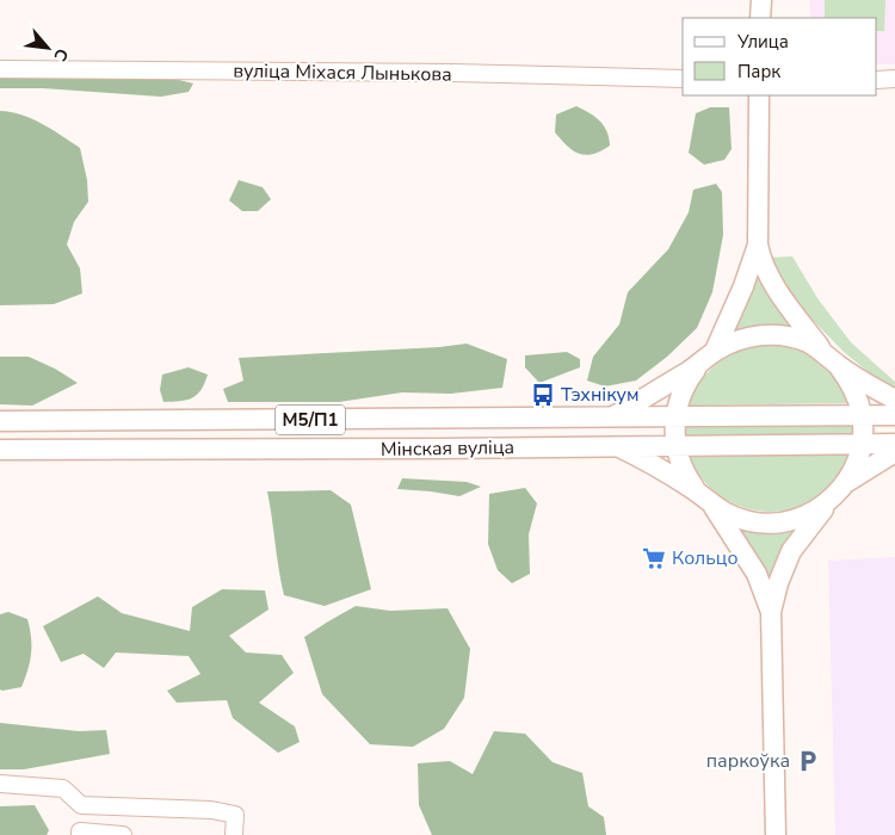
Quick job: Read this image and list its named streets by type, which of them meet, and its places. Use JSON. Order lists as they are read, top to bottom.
{
  "streets": {
    "main road": ["М5/П1", "Мінская вуліца"],
    "street": ["вуліца Міхася Лынькова"]
  },
  "places": {
    "bus stop": ["Тэхнікум"],
    "supermarket": ["Кольцо"],
    "parking": ["паркоўка"]
  },
  "legend": ["Улица", "Парк"],
  "north": "bottom right"
}
